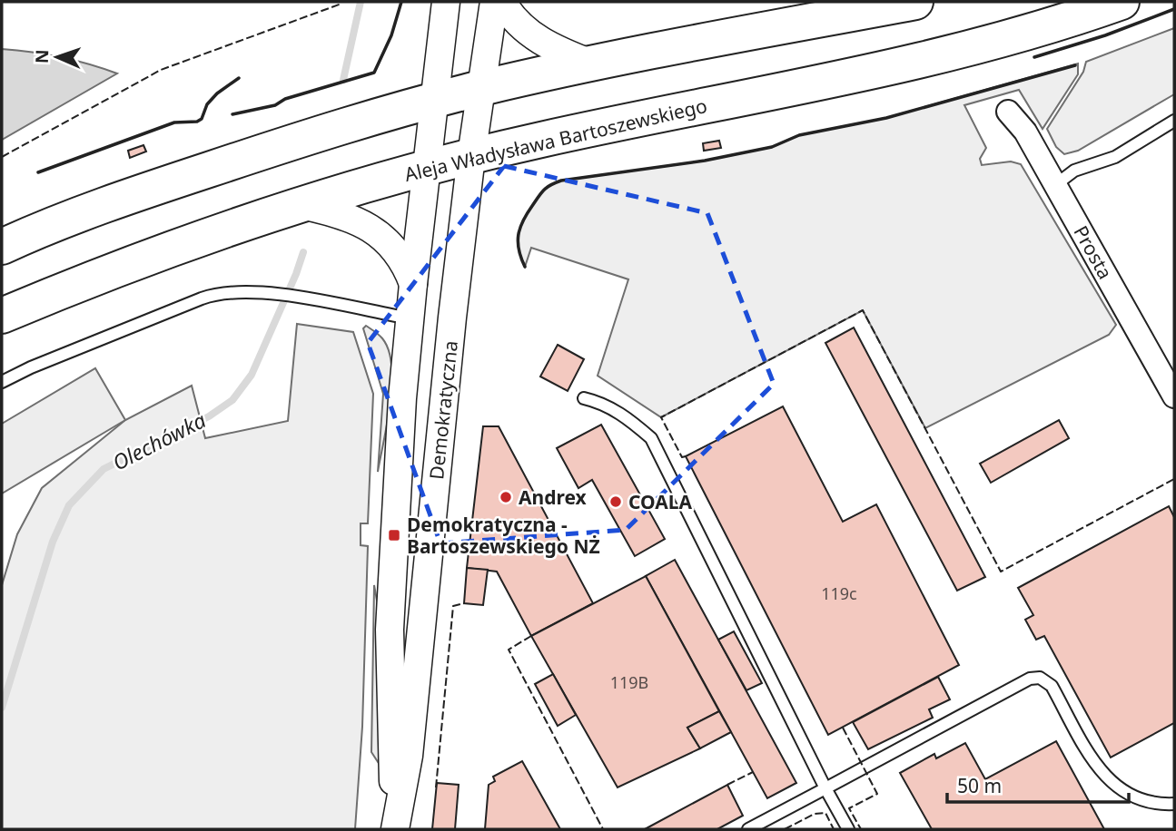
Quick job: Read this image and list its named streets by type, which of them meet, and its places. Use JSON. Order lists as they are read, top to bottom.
{
  "streets": {
    "main road": ["Aleja Władysława Bartoszewskiego"],
    "street": ["Prosta", "Demokratyczna"]
  },
  "crossings": [
    ["Aleja Władysława Bartoszewskiego", "Demokratyczna"]
  ],
  "water": ["Olechówka"],
  "places": {
    "other": ["Andrex", "COALA"],
    "transit": ["Demokratyczna - Bartoszewskiego NŻ"]
  },
  "house_numbers": ["119c", "119B"],
  "scale_bar": "50 m",
  "north": "left"
}
